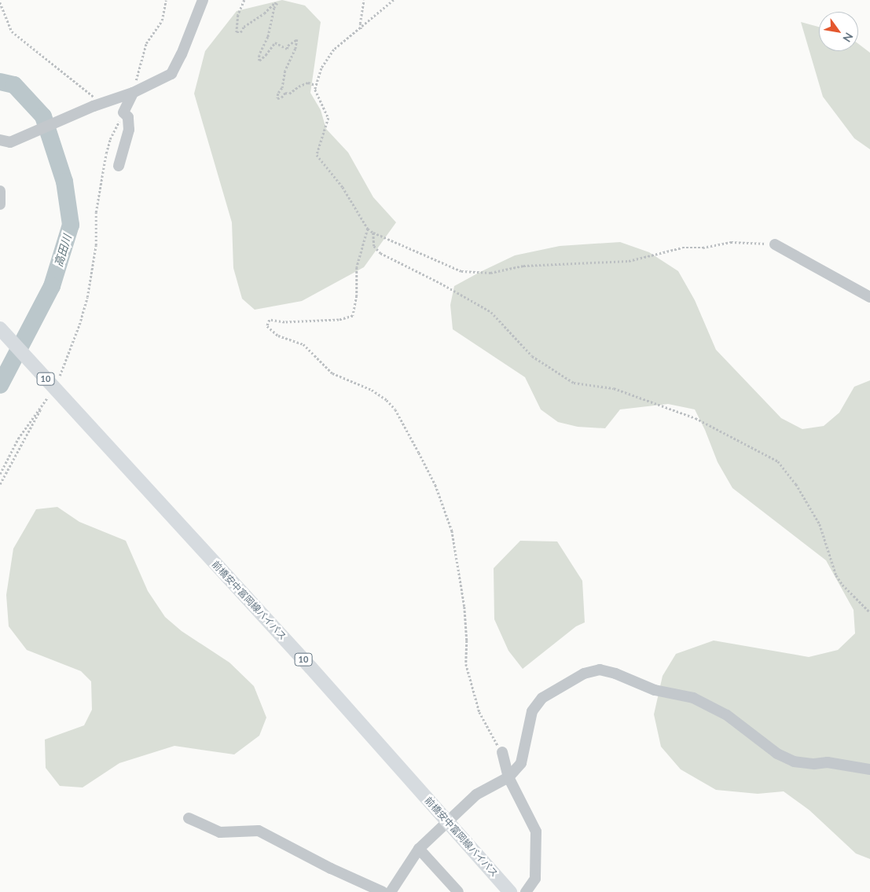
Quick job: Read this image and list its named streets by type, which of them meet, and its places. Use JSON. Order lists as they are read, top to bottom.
{
  "streets": {
    "main road": ["10", "前橋安中富岡線バイパス"]
  },
  "water": ["高田川"],
  "north": "bottom right"
}
